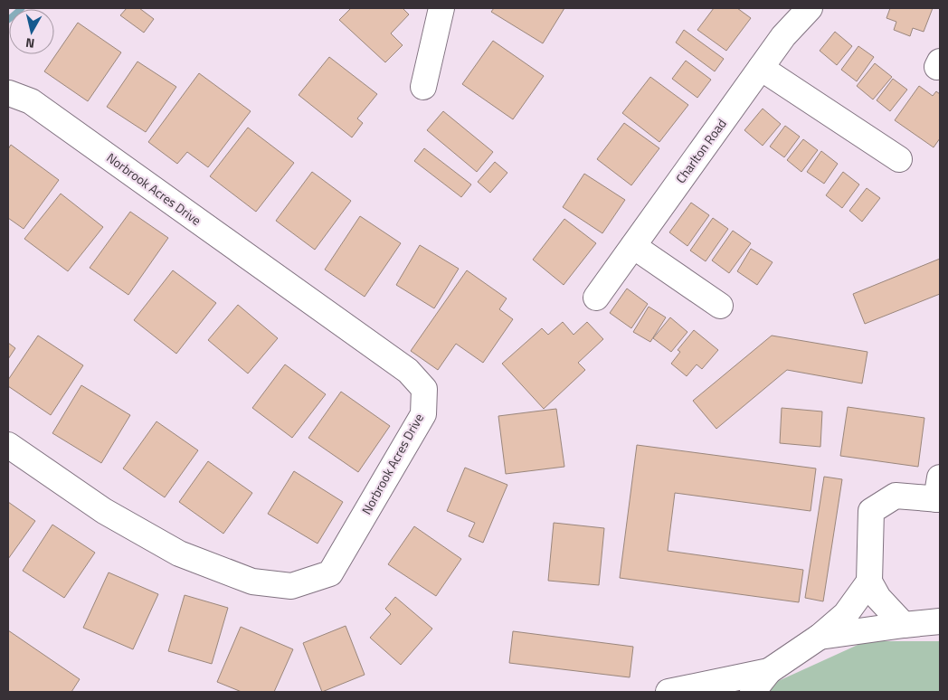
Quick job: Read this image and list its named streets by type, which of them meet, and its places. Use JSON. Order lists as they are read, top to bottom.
{
  "streets": {
    "street": ["Charlton Road", "Norbrook Acres Drive"]
  },
  "north": "bottom"
}
